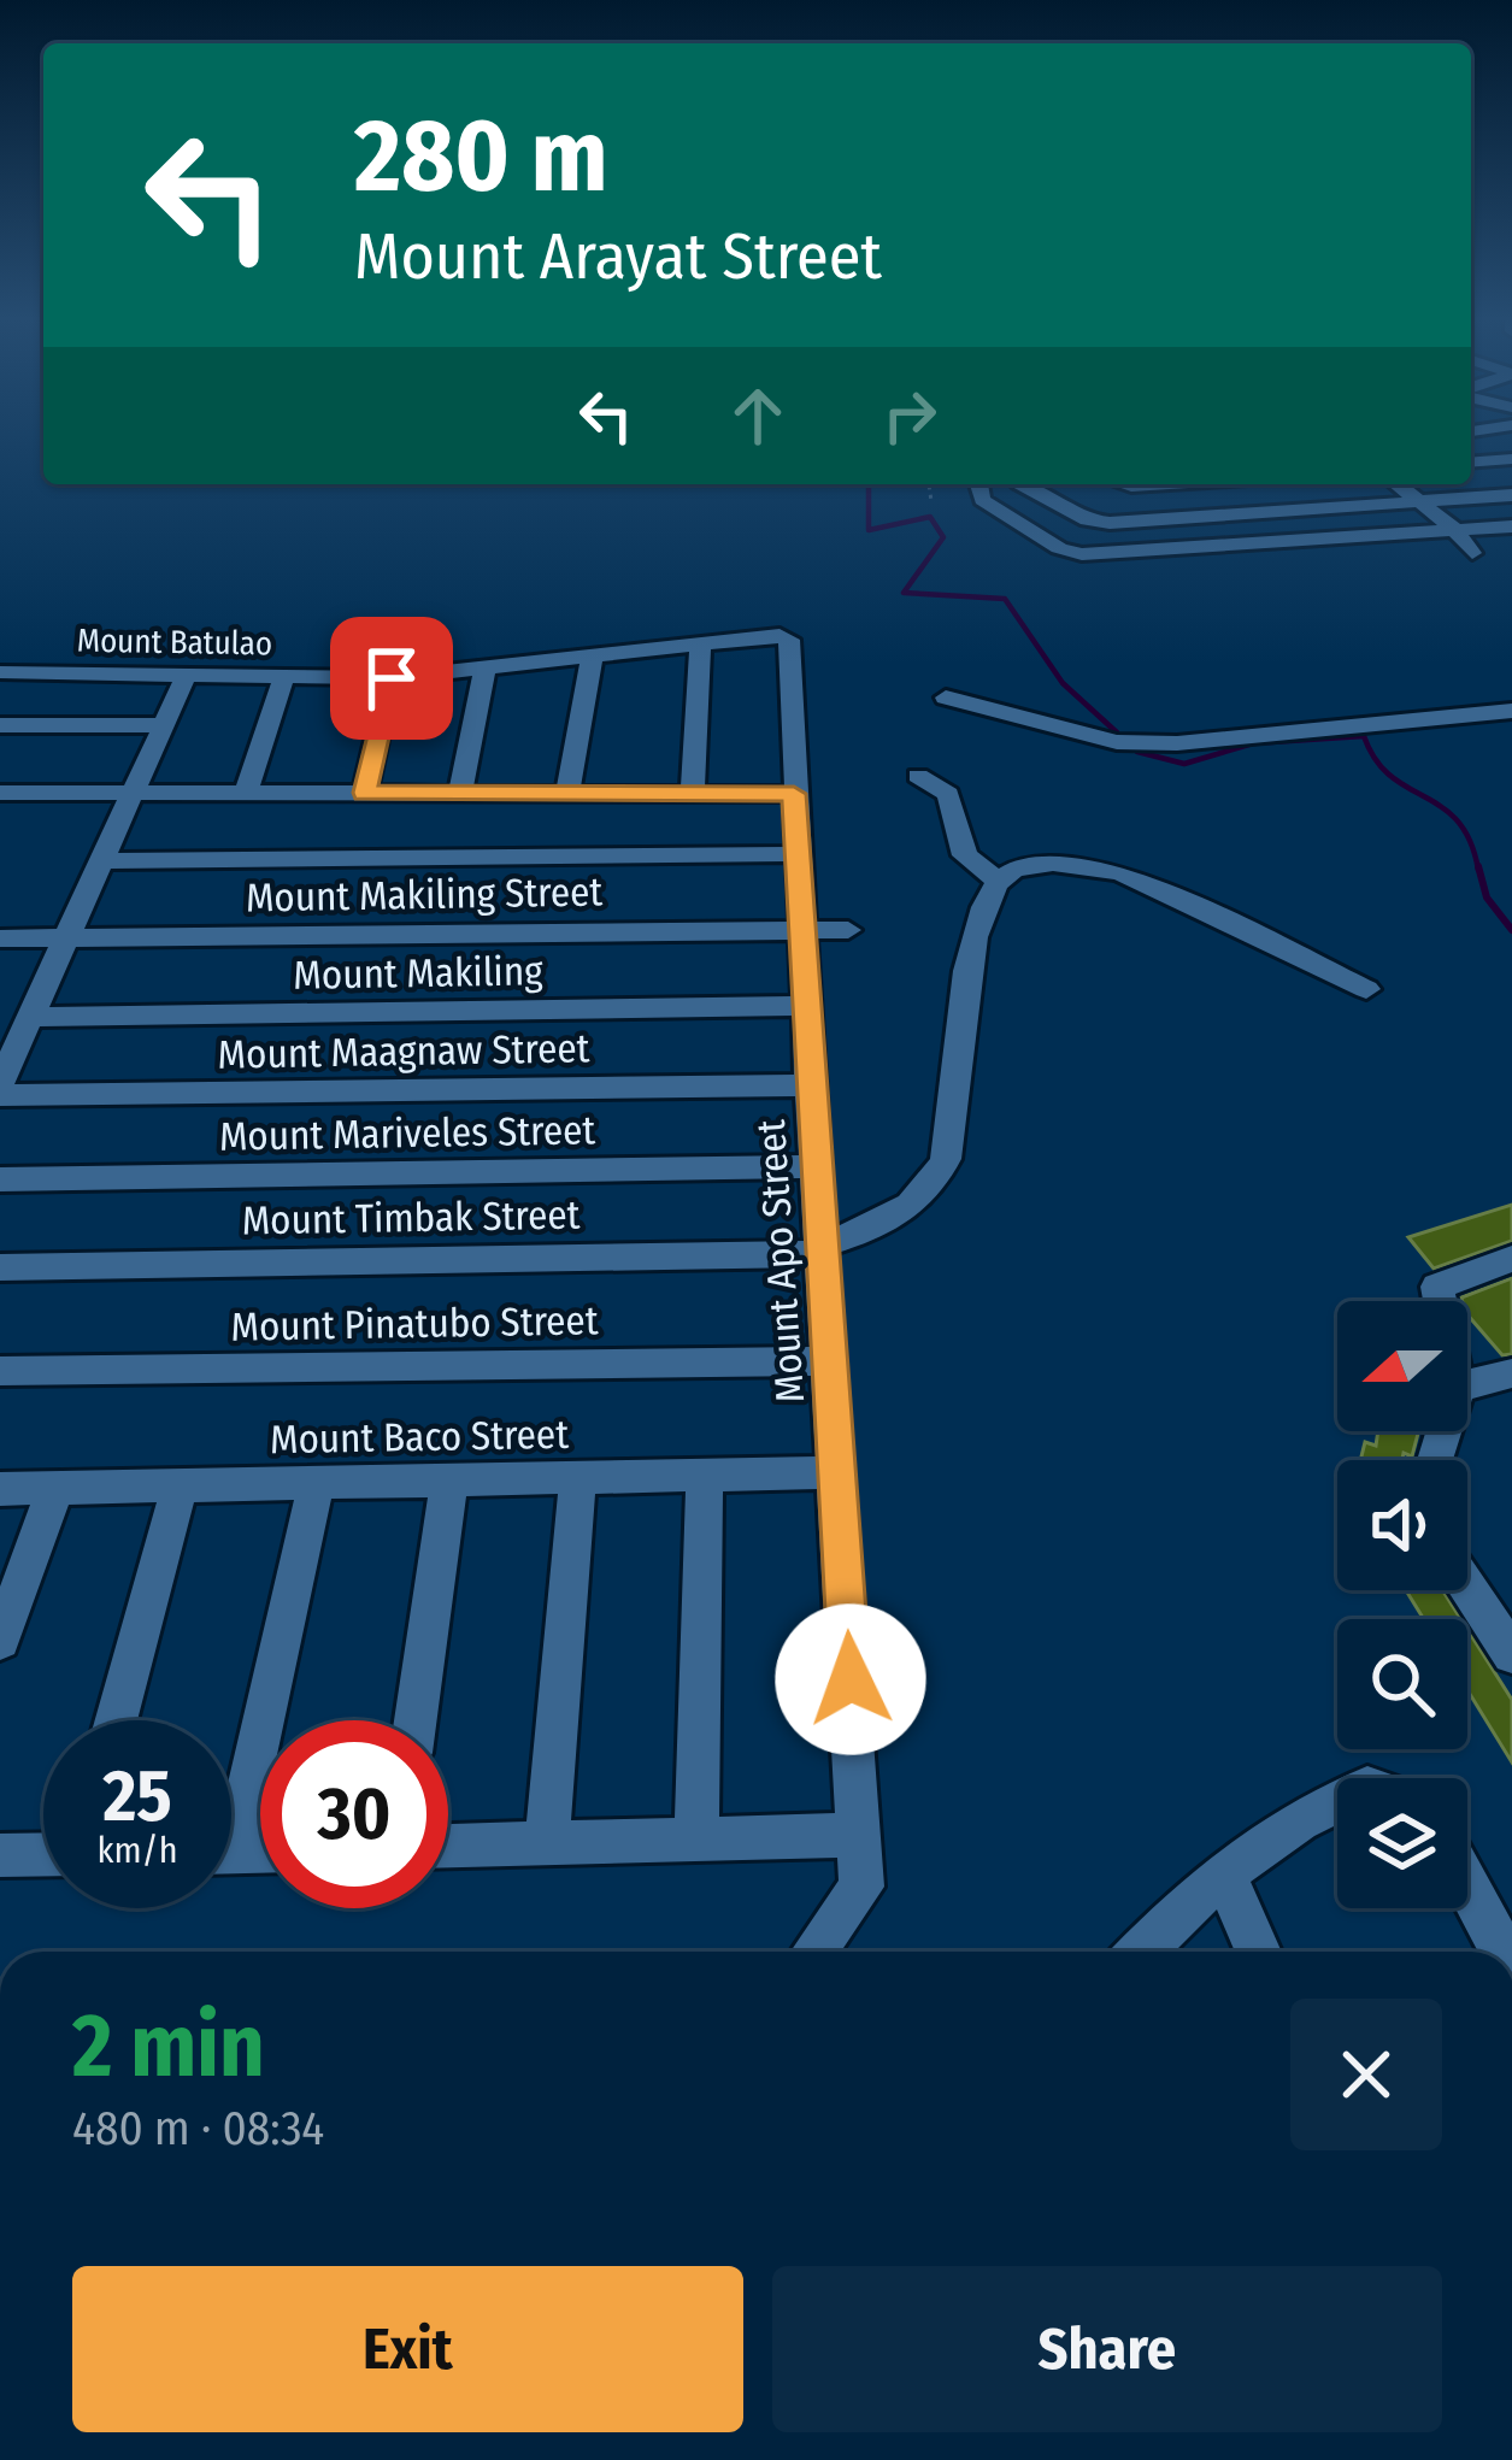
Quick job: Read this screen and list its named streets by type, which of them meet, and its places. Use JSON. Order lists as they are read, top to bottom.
{
  "streets": {
    "street": [
      "Mount Batulao",
      "Mount Makiling Street",
      "Mount Makiling",
      "Mount Maagnaw Street",
      "Mount Mariveles Street",
      "Mount Timbak Street",
      "Mount Apo Street",
      "Mount Pinatubo Street",
      "Mount Baco Street"
    ]
  },
  "crossings": [
    ["Mount Batulao", "Mount Apo Street"],
    ["Mount Makiling Street", "Mount Apo Street"],
    ["Mount Makiling", "Mount Apo Street"],
    ["Mount Maagnaw Street", "Mount Apo Street"],
    ["Mount Mariveles Street", "Mount Apo Street"],
    ["Mount Timbak Street", "Mount Apo Street"],
    ["Mount Apo Street", "Mount Pinatubo Street"],
    ["Mount Apo Street", "Mount Baco Street"]
  ],
  "north": "left",
  "page": {
    "turn": ["280 m", "Mount Arayat Street"],
    "speed": "25 km/h",
    "limit": "30",
    "heading": ["2 min", "480 m · 08:34"],
    "buttons": ["Exit", "Share"]
  }
}
